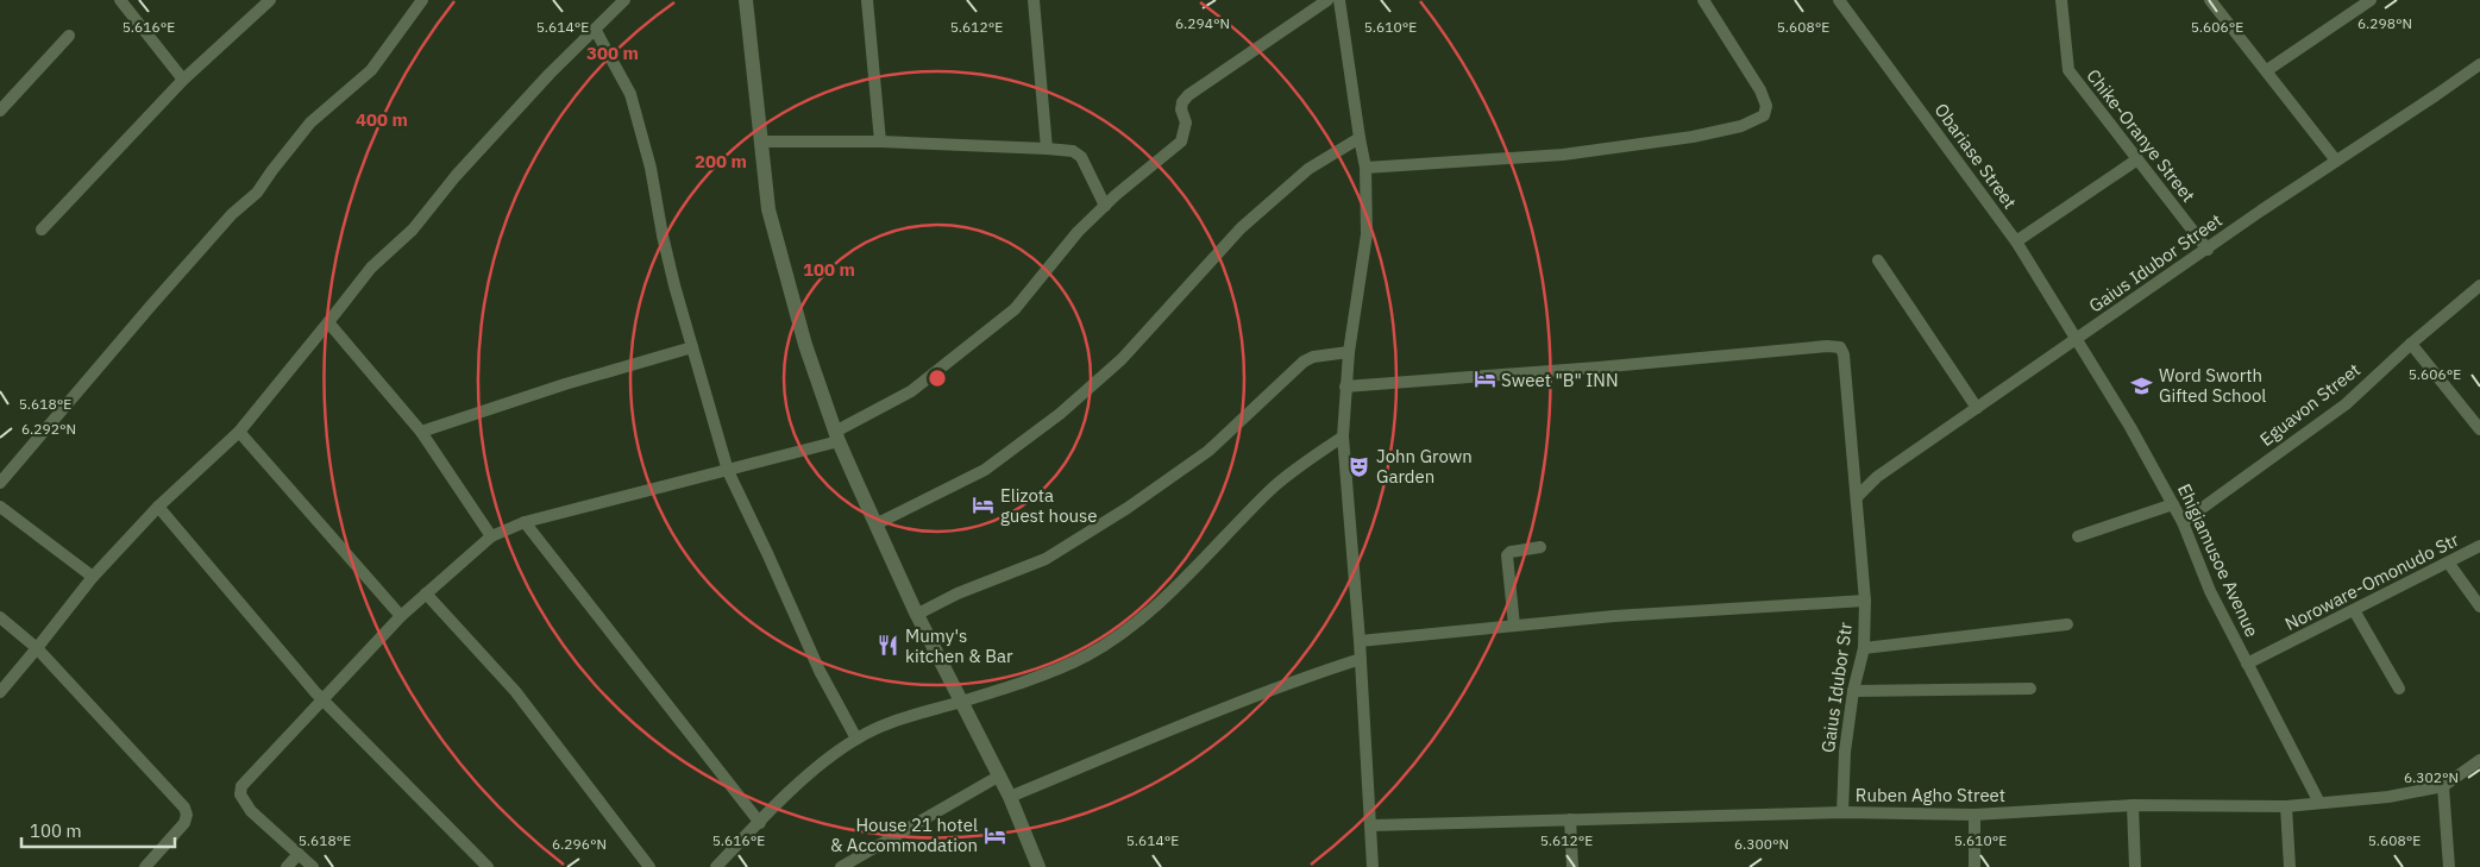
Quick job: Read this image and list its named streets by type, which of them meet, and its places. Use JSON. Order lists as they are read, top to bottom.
{
  "streets": {
    "street": [
      "Chike-Oranye Street",
      "Obariase Street",
      "Gaius Idubor Street",
      "Eguavon Street",
      "Ehigiamusoe Avenue",
      "Noroware-Omonudo Str",
      "Gaius Idubor Str",
      "Ruben Agho Street"
    ]
  },
  "crossings": [
    ["Chike-Oranye Street", "Gaius Idubor Street"],
    ["Obariase Street", "Gaius Idubor Street"],
    ["Obariase Street", "Ehigiamusoe Avenue"],
    ["Gaius Idubor Street", "Ehigiamusoe Avenue"],
    ["Gaius Idubor Street", "Gaius Idubor Str"],
    ["Eguavon Street", "Ehigiamusoe Avenue"],
    ["Ehigiamusoe Avenue", "Noroware-Omonudo Str"],
    ["Ehigiamusoe Avenue", "Ruben Agho Street"],
    ["Gaius Idubor Str", "Ruben Agho Street"]
  ],
  "places": {
    "hotel": ["Sweet \"B\" INN", "Elizota guest house", "House 21 hotel & Accommodation"],
    "school or university": ["Word Sworth Gifted School"],
    "theatre": ["John Grown Garden"],
    "restaurant": ["Mumy's kitchen & Bar"]
  },
  "scale_bar": "100 m",
  "coordinates": [
    "6.294°N",
    "6.298°N",
    "5.616°E",
    "5.614°E",
    "5.612°E",
    "5.610°E",
    "5.608°E",
    "5.606°E",
    "5.618°E",
    "6.292°N",
    "6.302°N",
    "6.296°N",
    "6.300°N"
  ],
  "rings": [
    "300 m",
    "400 m",
    "200 m",
    "100 m"
  ]
}
